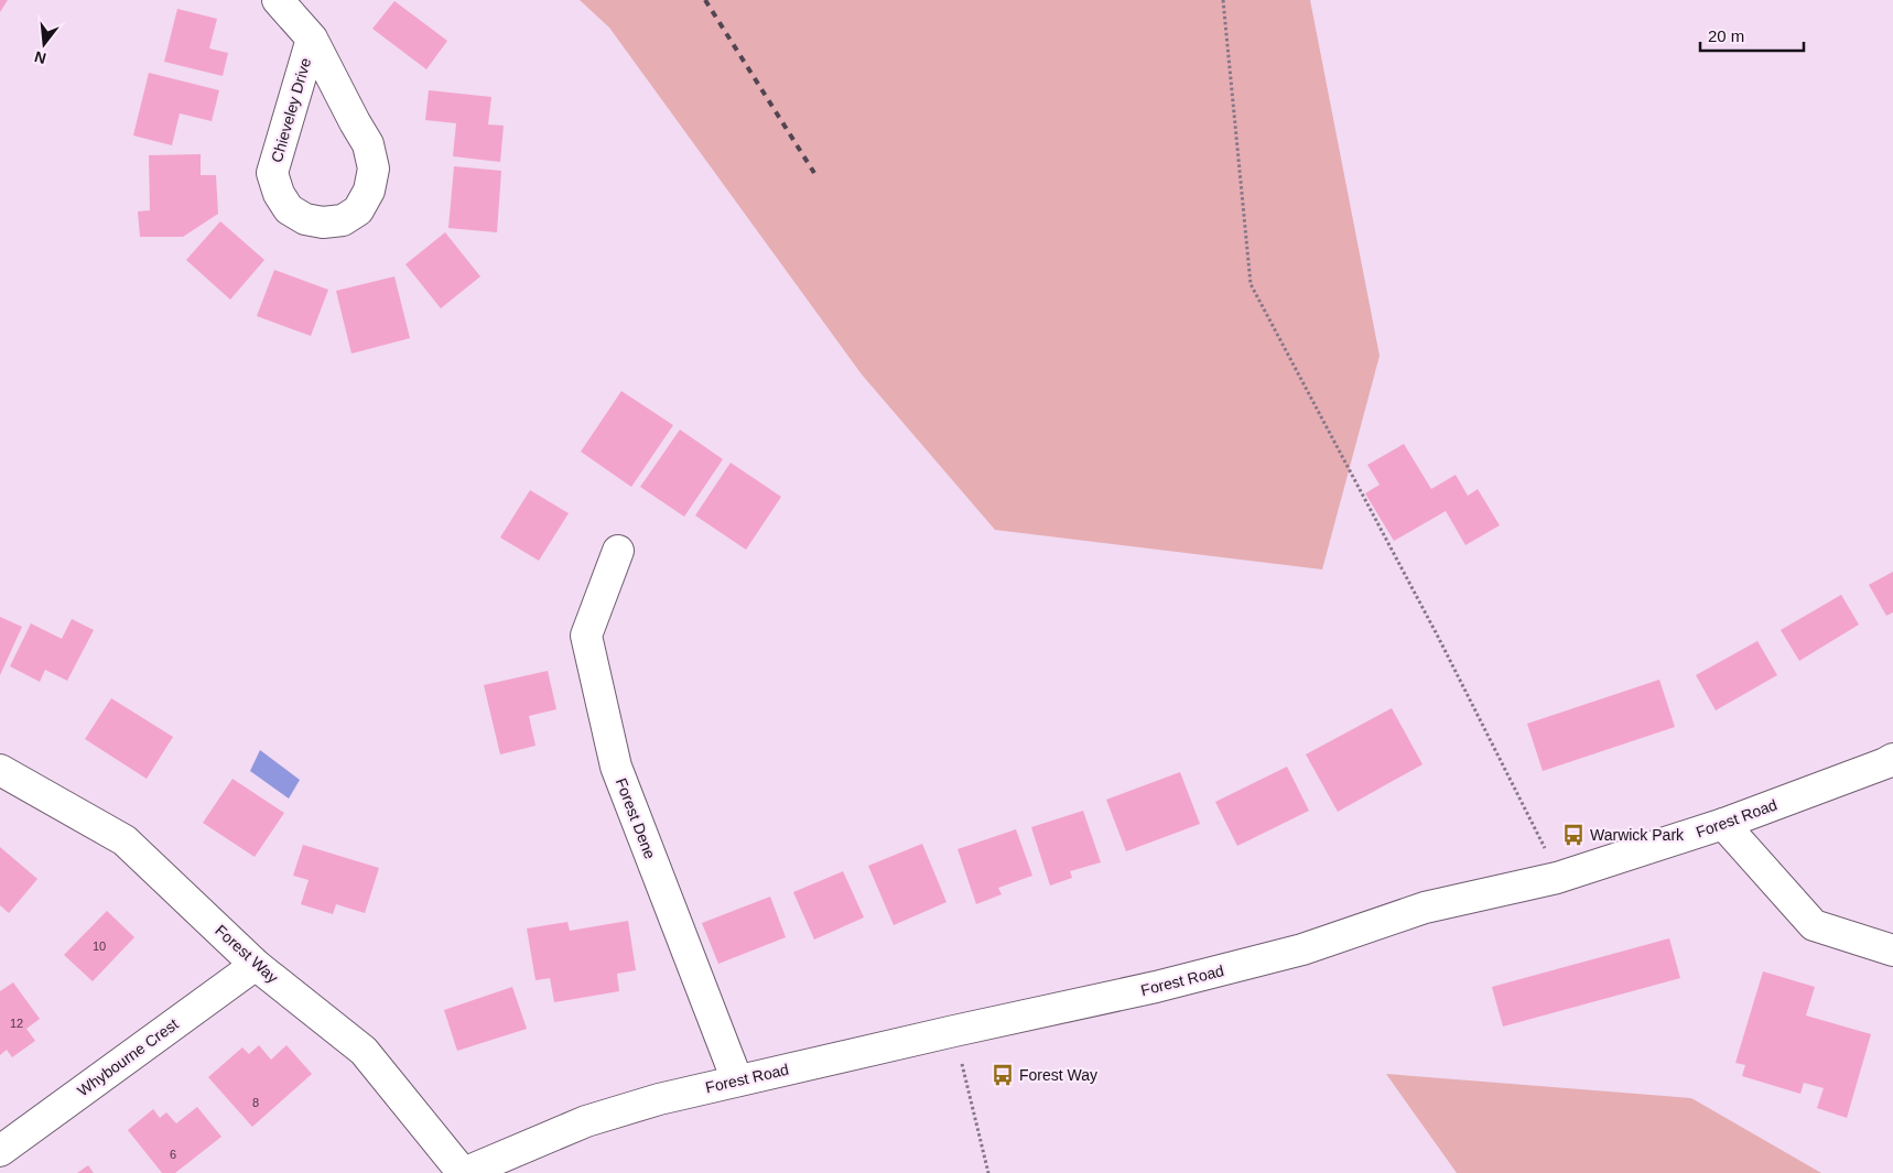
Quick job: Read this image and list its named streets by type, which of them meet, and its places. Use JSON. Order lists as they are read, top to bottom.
{
  "streets": {
    "street": [
      "Chieveley Drive",
      "Forest Dene",
      "Forest Road",
      "Forest Way",
      "Whybourne Crest"
    ]
  },
  "crossings": [
    ["Forest Dene", "Forest Road"],
    ["Forest Road", "Forest Way"],
    ["Forest Way", "Whybourne Crest"]
  ],
  "places": {
    "bus stop": ["Warwick Park", "Forest Way"]
  },
  "house_numbers": [
    "10",
    "12",
    "8",
    "6"
  ],
  "scale_bar": "20 m",
  "north": "bottom"
}
